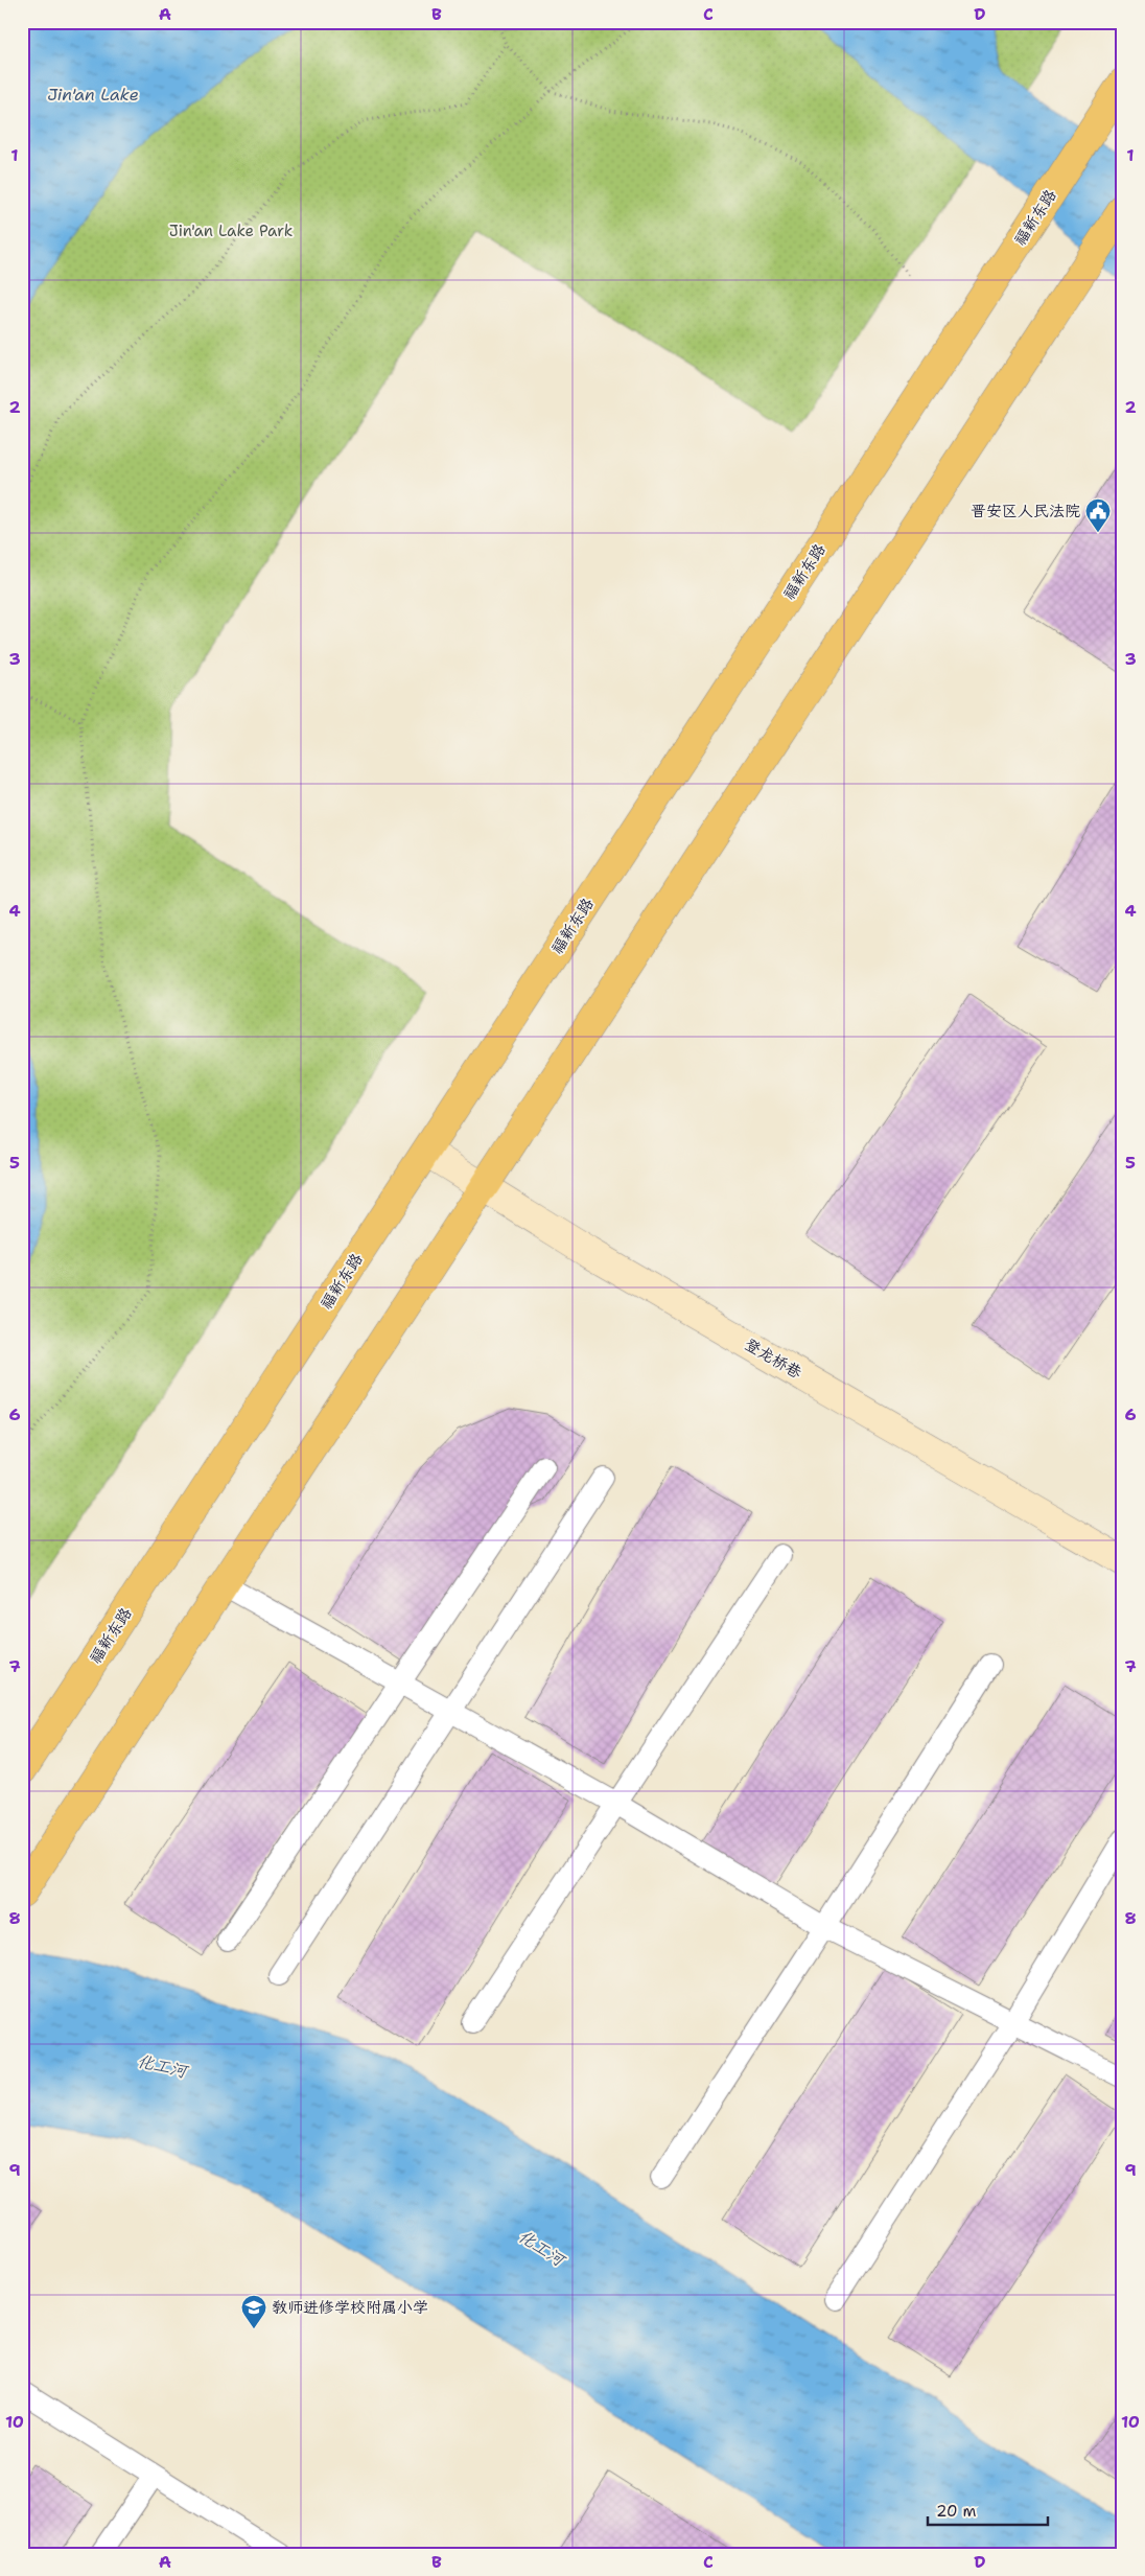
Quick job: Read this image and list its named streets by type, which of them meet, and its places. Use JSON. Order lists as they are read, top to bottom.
{
  "streets": {
    "main road": ["福新东路"],
    "street": ["登龙桥巷"]
  },
  "crossings": [
    ["福新东路", "登龙桥巷"]
  ],
  "water": ["Jin'an Lake", "化工河"],
  "parks": ["Jin'an Lake Park"],
  "places": {
    "public building": ["晋安区人民法院"],
    "school or university": ["教师进修学校附属小学"]
  },
  "scale_bar": "20 m",
  "grid": {
    "columns": [
      "A",
      "B",
      "C",
      "D"
    ],
    "rows": [
      "1",
      "2",
      "3",
      "4",
      "5",
      "6",
      "7",
      "8",
      "9",
      "10"
    ]
  }
}
